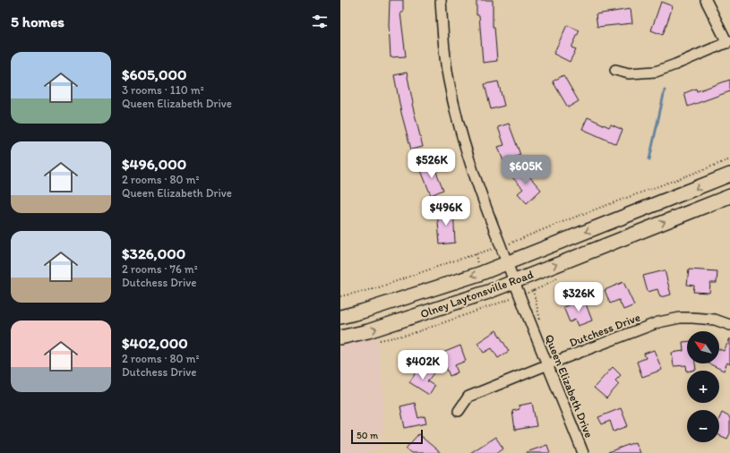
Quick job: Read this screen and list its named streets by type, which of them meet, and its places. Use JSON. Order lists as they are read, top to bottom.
{
  "streets": {
    "main road": ["Olney Laytonsville Road"],
    "street": ["Dutchess Drive", "Queen Elizabeth Drive"]
  },
  "crossings": [
    ["Olney Laytonsville Road", "Queen Elizabeth Drive"],
    ["Dutchess Drive", "Queen Elizabeth Drive"]
  ],
  "scale_bar": "50 m",
  "north": "top left",
  "page": {
    "heading": "5 homes",
    "list": [
      {
        "name": "$605,000",
        "note": "3 rooms · 110 m² · Queen Elizabeth Drive"
      },
      {
        "name": "$496,000",
        "note": "2 rooms · 80 m² · Queen Elizabeth Drive"
      },
      {
        "name": "$326,000",
        "note": "2 rooms · 76 m² · Dutchess Drive"
      },
      {
        "name": "$402,000",
        "note": "2 rooms · 80 m² · Dutchess Drive"
      }
    ],
    "price": [
      "$526K",
      "$605K",
      "$496K",
      "$326K",
      "$402K"
    ],
    "map_buttons": ["+", "−"],
    "scale": "50 m"
  }
}
